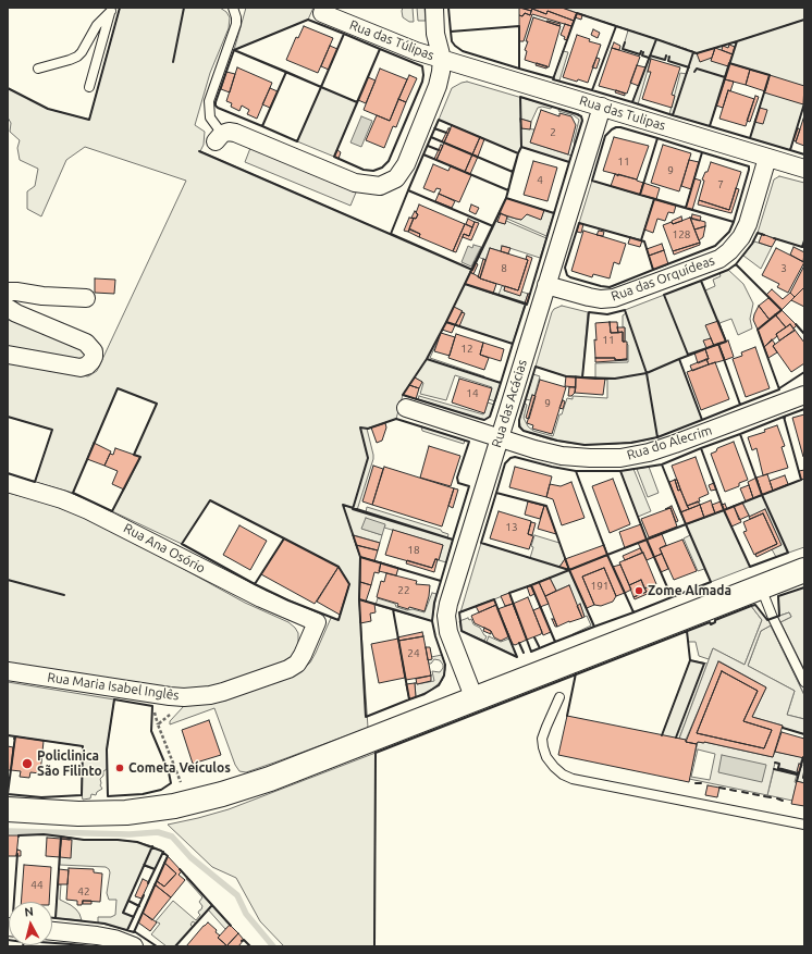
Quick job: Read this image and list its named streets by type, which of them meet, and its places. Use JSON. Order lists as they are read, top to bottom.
{
  "streets": {
    "street": [
      "Rua das Túlipas",
      "Rua das Tulipas",
      "Rua das Orquídeas",
      "Rua das Acácias",
      "Rua do Alecrim",
      "Rua Ana Osório",
      "Rua Maria Isabel Inglês"
    ]
  },
  "crossings": [
    ["Rua das Túlipas", "Rua das Tulipas"],
    ["Rua das Tulipas", "Rua das Orquídeas"],
    ["Rua das Tulipas", "Rua das Acácias"],
    ["Rua das Orquídeas", "Rua das Acácias"],
    ["Rua das Acácias", "Rua do Alecrim"],
    ["Rua Ana Osório", "Rua Maria Isabel Inglês"]
  ],
  "places": ["Zome Almada", "Policlinica São Filinto", "Cometa Veículos"],
  "house_numbers": [
    "2",
    "11",
    "9",
    "4",
    "7",
    "128",
    "8",
    "3",
    "11",
    "12",
    "14",
    "9",
    "13",
    "18",
    "191",
    "22",
    "24",
    "44",
    "42"
  ],
  "north": "top"
}
